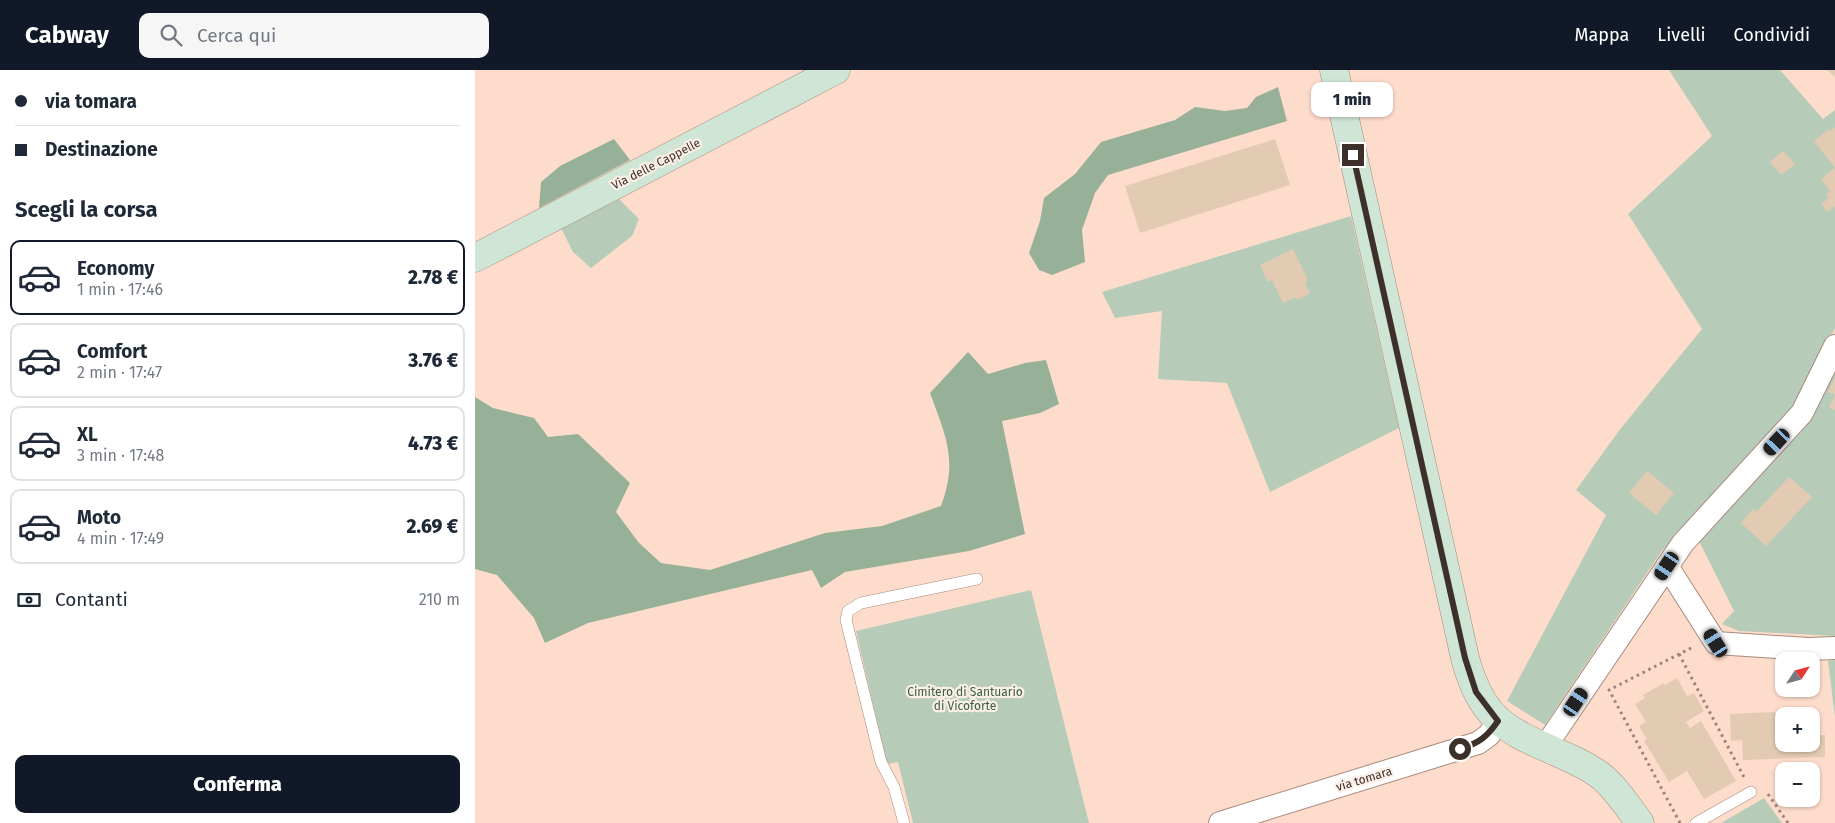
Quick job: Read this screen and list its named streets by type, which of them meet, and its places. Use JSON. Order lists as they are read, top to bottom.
{
  "streets": {
    "street": ["Via delle Cappelle", "via tomara"]
  },
  "parks": ["Cimitero di Santuario di Vicoforte"],
  "north": "top right",
  "page": {
    "header": "Cabway",
    "search": "Cerca qui",
    "nav": ["Mappa", "Livelli", "Condividi"],
    "banner": ["via tomara", "Destinazione"],
    "bubble": "1 min",
    "heading": "Scegli la corsa",
    "list": [
      {
        "name": "Economy",
        "note": "1 min · 17:46",
        "value": "2.78 €"
      },
      {
        "name": "Comfort",
        "note": "2 min · 17:47",
        "value": "3.76 €"
      },
      {
        "name": "XL",
        "note": "3 min · 17:48",
        "value": "4.73 €"
      },
      {
        "name": "Moto",
        "note": "4 min · 17:49",
        "value": "2.69 €"
      }
    ],
    "pay": ["Contanti", "210 m"],
    "map_buttons": ["+", "−"],
    "buttons": "Conferma"
  }
}
